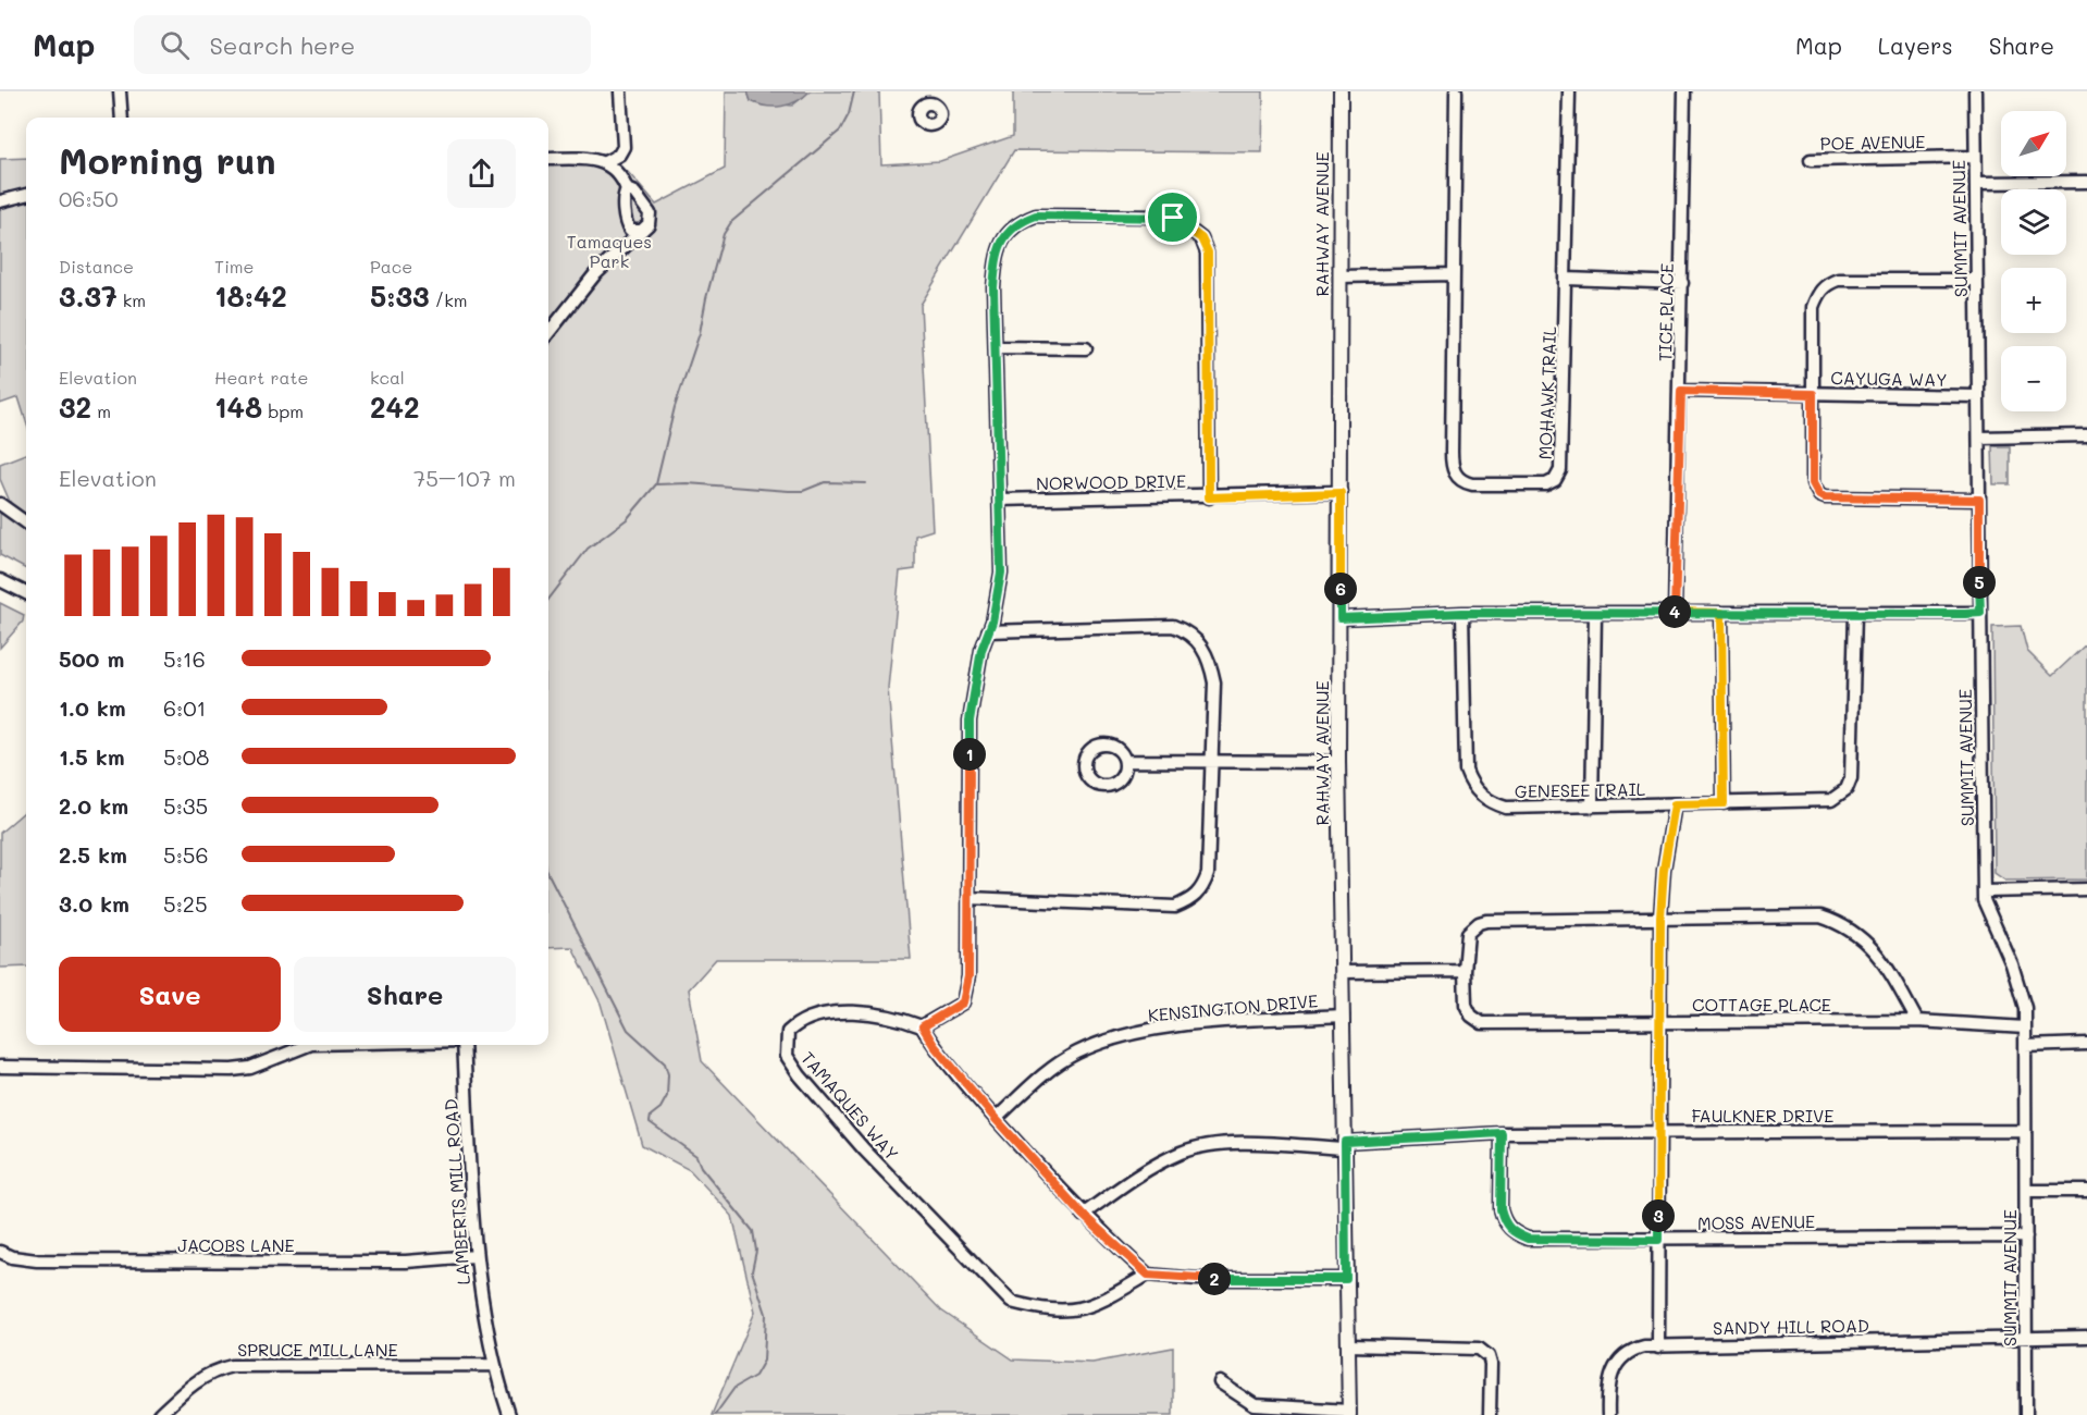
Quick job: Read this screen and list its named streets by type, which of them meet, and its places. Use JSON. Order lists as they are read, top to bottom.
{
  "streets": {
    "street": [
      "POE AVENUE",
      "RAHWAY AVENUE",
      "SUMMIT AVENUE",
      "TICE PLACE",
      "CAYUGA WAY",
      "MOHAWK TRAIL",
      "NORWOOD DRIVE",
      "GENESEE TRAIL",
      "COTTAGE PLACE",
      "KENSINGTON DRIVE",
      "TAMAQUES WAY",
      "FAULKNER DRIVE",
      "LAMBERTS MILL ROAD",
      "MOSS AVENUE",
      "JACOBS LANE",
      "SANDY HILL ROAD",
      "SPRUCE MILL LANE"
    ]
  },
  "crossings": [
    ["POE AVENUE", "SUMMIT AVENUE"],
    ["RAHWAY AVENUE", "NORWOOD DRIVE"],
    ["RAHWAY AVENUE", "KENSINGTON DRIVE"],
    ["RAHWAY AVENUE", "FAULKNER DRIVE"],
    ["SUMMIT AVENUE", "CAYUGA WAY"],
    ["SUMMIT AVENUE", "COTTAGE PLACE"],
    ["SUMMIT AVENUE", "FAULKNER DRIVE"],
    ["SUMMIT AVENUE", "MOSS AVENUE"],
    ["SUMMIT AVENUE", "SANDY HILL ROAD"],
    ["TICE PLACE", "CAYUGA WAY"],
    ["FAULKNER DRIVE", "MOSS AVENUE"],
    ["LAMBERTS MILL ROAD", "JACOBS LANE"],
    ["LAMBERTS MILL ROAD", "SPRUCE MILL LANE"]
  ],
  "parks": ["Tamaques Park"],
  "north": "top right",
  "page": {
    "header": "Map",
    "search": "Search here",
    "nav": ["Map", "Layers", "Share"],
    "map_buttons": ["+", "−"],
    "heading": ["Morning run", "06:50"],
    "stats": [
      ["Distance", "3.37 km"],
      ["Time", "18:42"],
      ["Pace", "5:33 /km"],
      ["Elevation", "32 m"],
      ["Heart rate", "148 bpm"],
      ["kcal", "242"]
    ],
    "chart": ["Elevation", "75–107 m"],
    "pins": [
      "5",
      "6",
      "4",
      "1",
      "3",
      "2"
    ],
    "list": [
      {
        "name": "500 m",
        "note": "5:16"
      },
      {
        "name": "1.0 km",
        "note": "6:01"
      },
      {
        "name": "1.5 km",
        "note": "5:08"
      },
      {
        "name": "2.0 km",
        "note": "5:35"
      },
      {
        "name": "2.5 km",
        "note": "5:56"
      },
      {
        "name": "3.0 km",
        "note": "5:25"
      }
    ],
    "buttons": ["Save", "Share"]
  }
}
